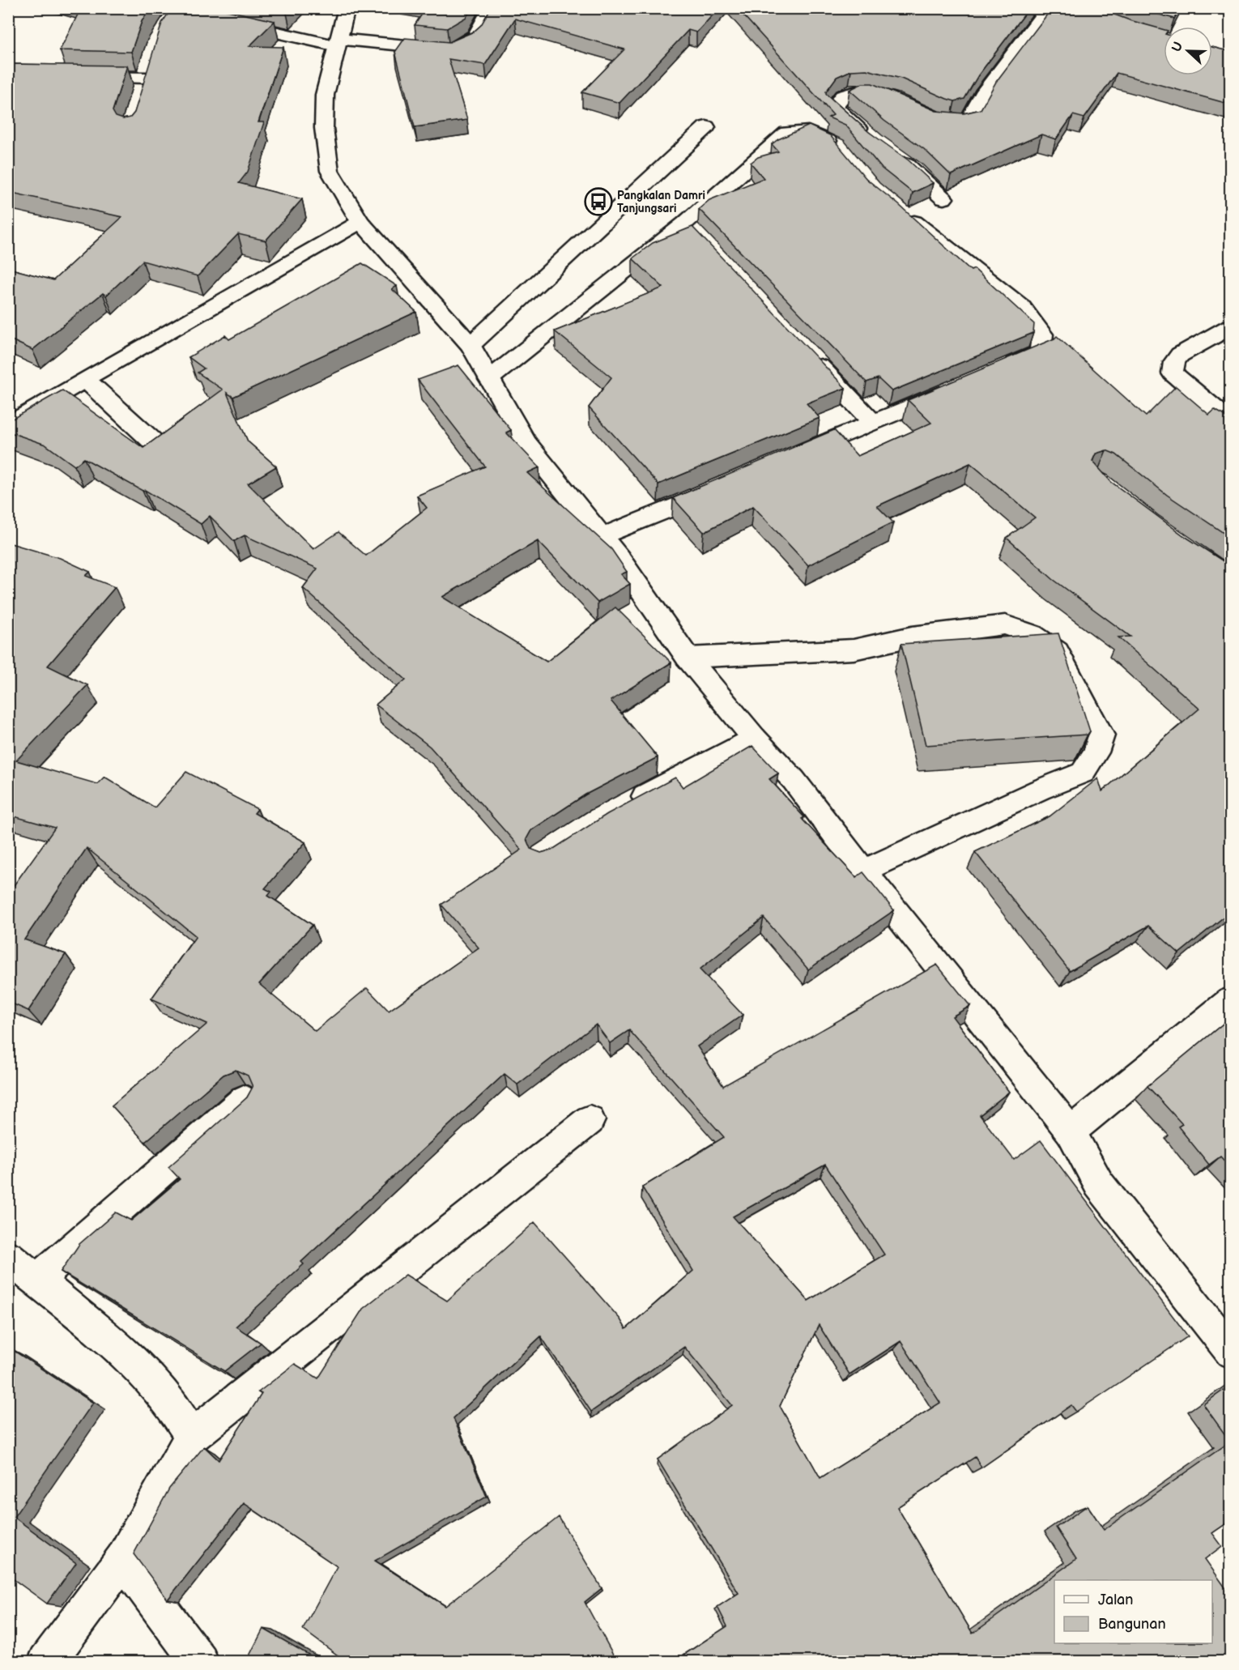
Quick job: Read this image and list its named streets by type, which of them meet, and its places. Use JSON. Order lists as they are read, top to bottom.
{
  "places": {
    "bus stop": ["Pangkalan Damri Tanjungsari"]
  },
  "legend": ["Jalan", "Bangunan"],
  "north": "left"
}
